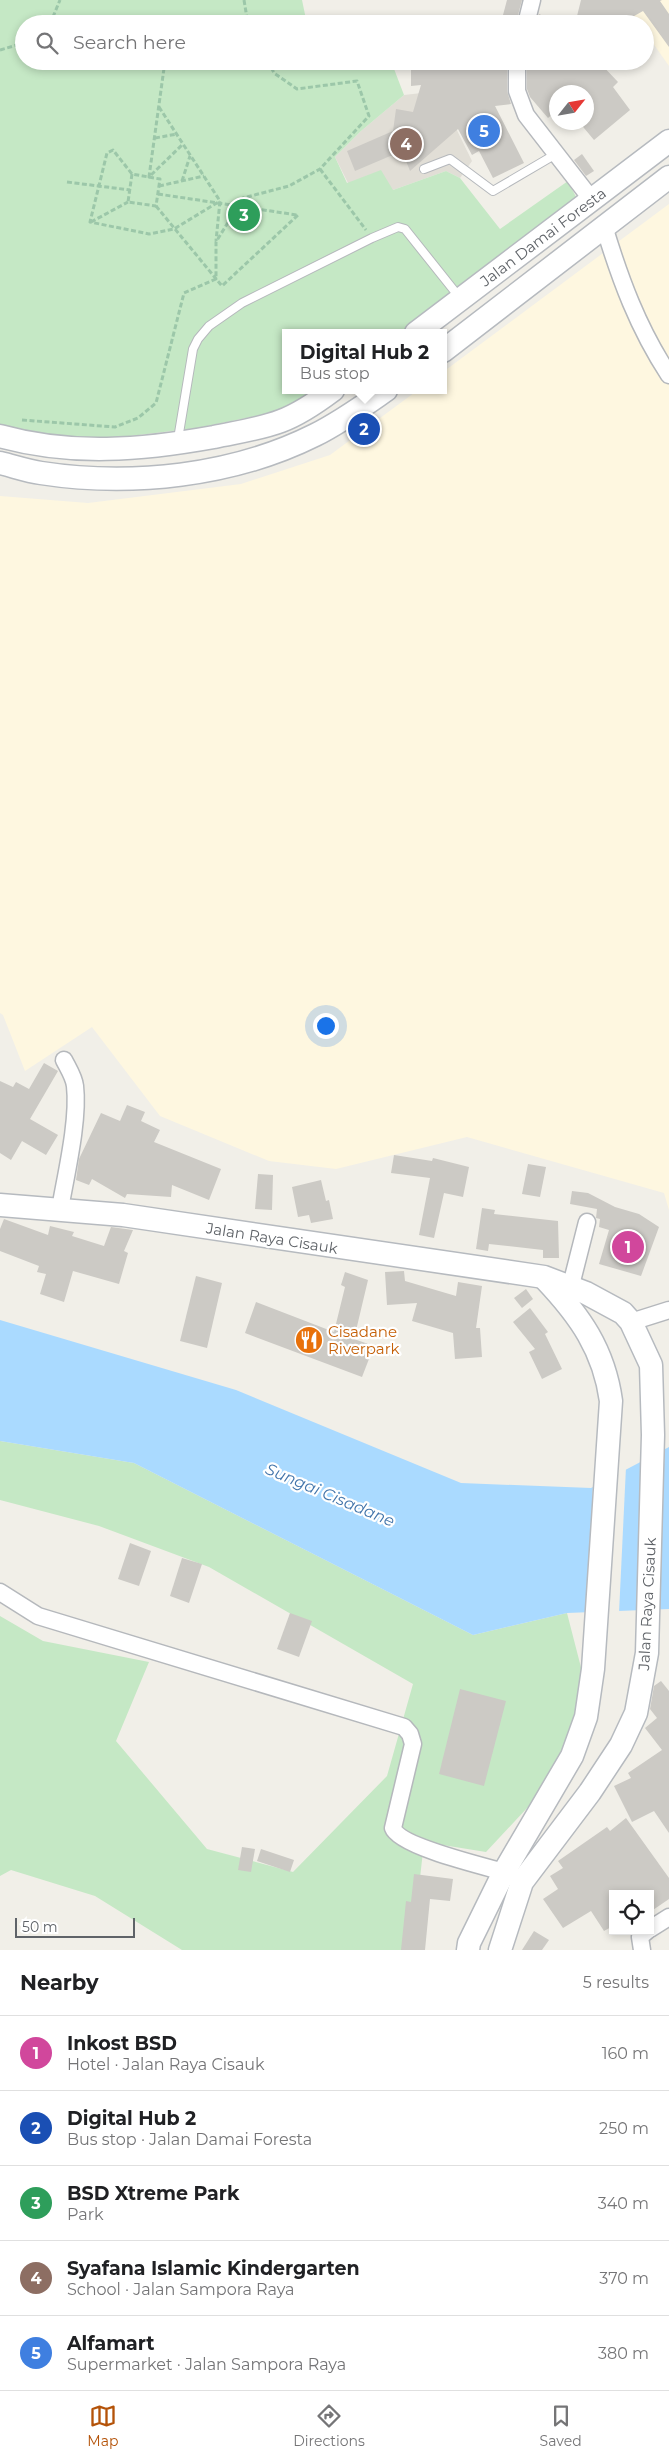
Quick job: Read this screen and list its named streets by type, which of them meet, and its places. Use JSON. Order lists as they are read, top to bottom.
{
  "streets": {
    "main road": ["Jalan Damai Foresta", "Jalan Raya Cisauk"]
  },
  "water": ["Sungai Cisadane"],
  "places": {
    "restaurant": ["Cisadane Riverpark"]
  },
  "scale_bar": "50 m",
  "north": "top right",
  "page": {
    "search": "Search here",
    "pins": [
      "5",
      "4",
      "3",
      "2",
      "1"
    ],
    "popup": ["Digital Hub 2", "Bus stop"],
    "scale": "50 m",
    "heading": ["Nearby", "5 results"],
    "list": [
      {
        "mark": "1",
        "name": "Inkost BSD",
        "note": "Hotel · Jalan Raya Cisauk",
        "value": "160 m"
      },
      {
        "mark": "2",
        "name": "Digital Hub 2",
        "note": "Bus stop · Jalan Damai Foresta",
        "value": "250 m"
      },
      {
        "mark": "3",
        "name": "BSD Xtreme Park",
        "note": "Park",
        "value": "340 m"
      },
      {
        "mark": "4",
        "name": "Syafana Islamic Kindergarten",
        "note": "School · Jalan Sampora Raya",
        "value": "370 m"
      },
      {
        "mark": "5",
        "name": "Alfamart",
        "note": "Supermarket · Jalan Sampora Raya",
        "value": "380 m"
      }
    ],
    "nav": ["Map", "Directions", "Saved"]
  }
}
